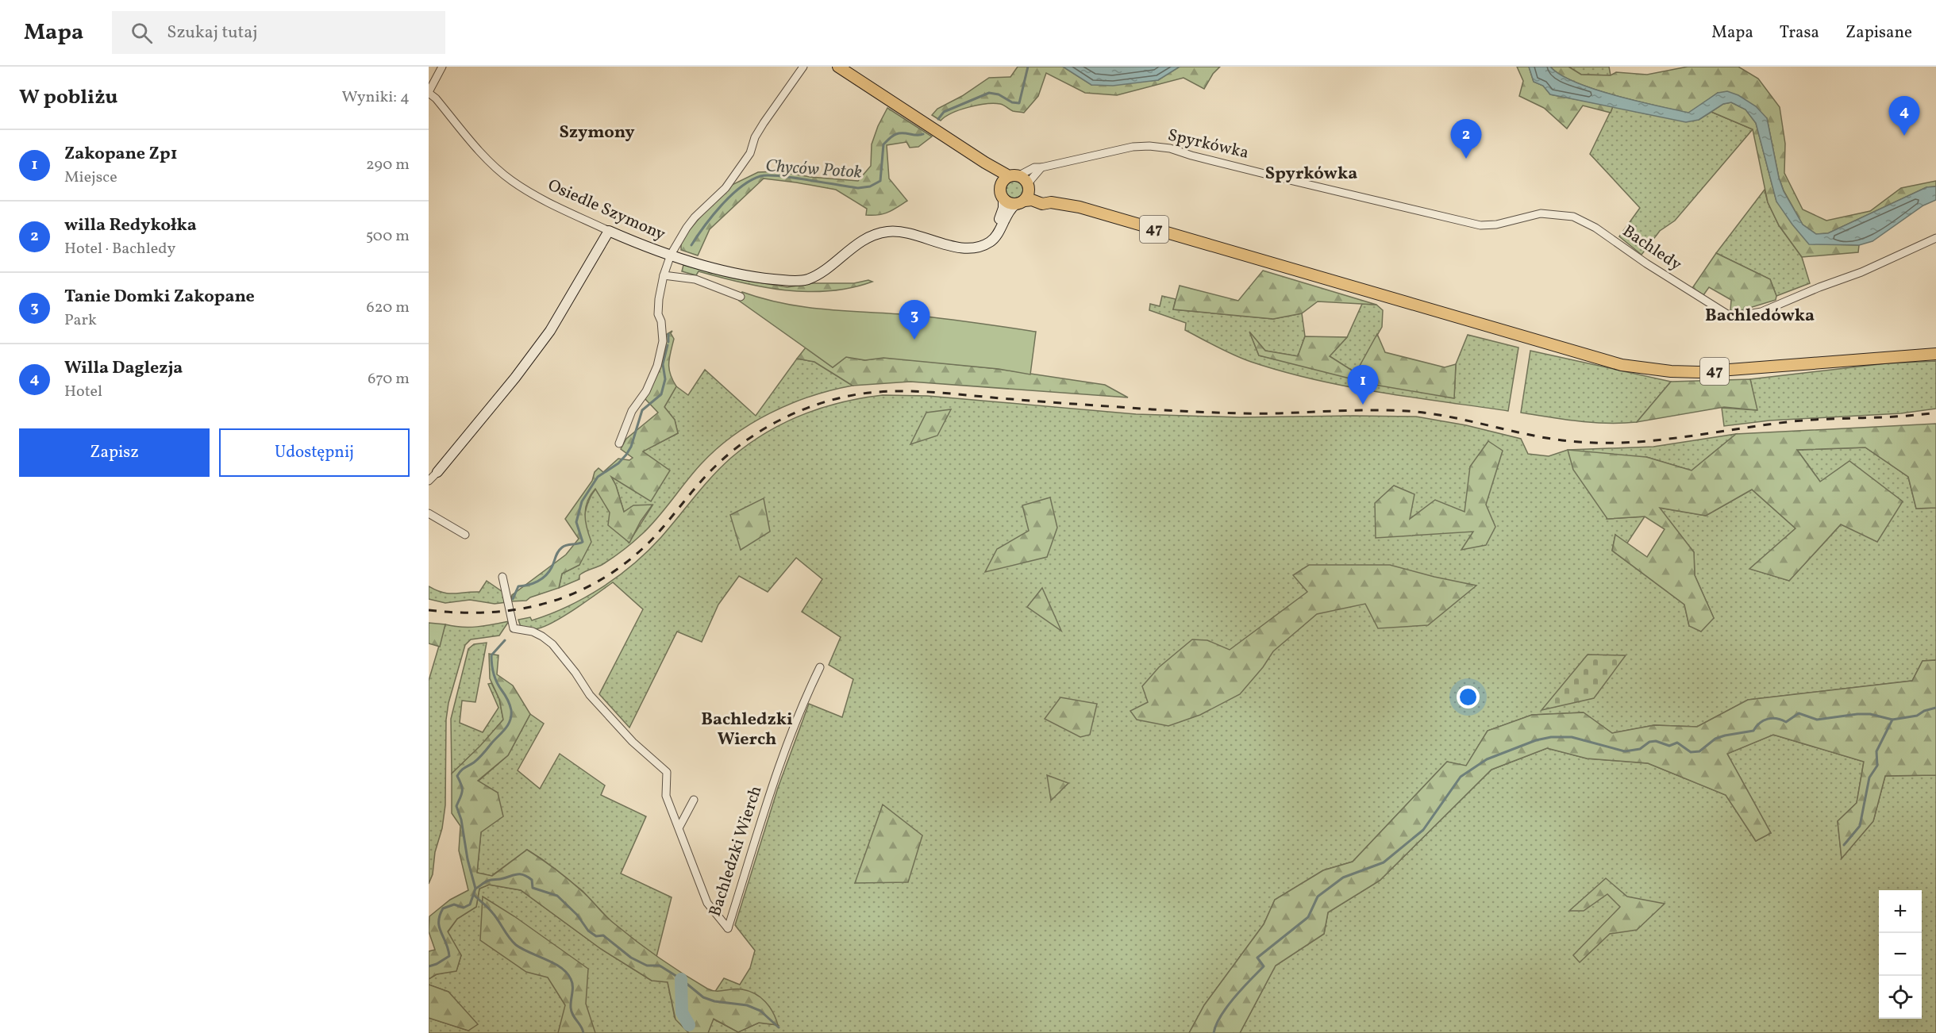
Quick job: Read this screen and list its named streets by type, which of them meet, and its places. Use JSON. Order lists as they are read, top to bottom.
{
  "streets": {
    "main road": ["47"],
    "street": [
      "Spyrkówka",
      "Osiedle Szymony",
      "Bachledy",
      "Bachledzki Wierch"
    ]
  },
  "crossings": [
    ["Spyrkówka", "Osiedle Szymony"],
    ["Spyrkówka", "47"],
    ["Spyrkówka", "Bachledy"],
    ["Osiedle Szymony", "47"]
  ],
  "districts": [
    "Szymony",
    "Spyrkówka",
    "Bachledówka",
    "Bachledzki Wierch"
  ],
  "water": ["Chyców Potok"],
  "page": {
    "header": "Mapa",
    "search": "Szukaj tutaj",
    "nav": ["Mapa", "Trasa", "Zapisane"],
    "heading": ["W pobliżu", "Wyniki: 4"],
    "pins": [
      "4",
      "2",
      "3",
      "1"
    ],
    "list": [
      {
        "mark": "1",
        "name": "Zakopane Zp1",
        "note": "Miejsce",
        "value": "290 m"
      },
      {
        "mark": "2",
        "name": "willa Redykołka",
        "note": "Hotel · Bachledy",
        "value": "500 m"
      },
      {
        "mark": "3",
        "name": "Tanie Domki Zakopane",
        "note": "Park",
        "value": "620 m"
      },
      {
        "mark": "4",
        "name": "Willa Daglezja",
        "note": "Hotel",
        "value": "670 m"
      }
    ],
    "buttons": ["Zapisz", "Udostępnij"],
    "map_buttons": ["+", "−"]
  }
}
